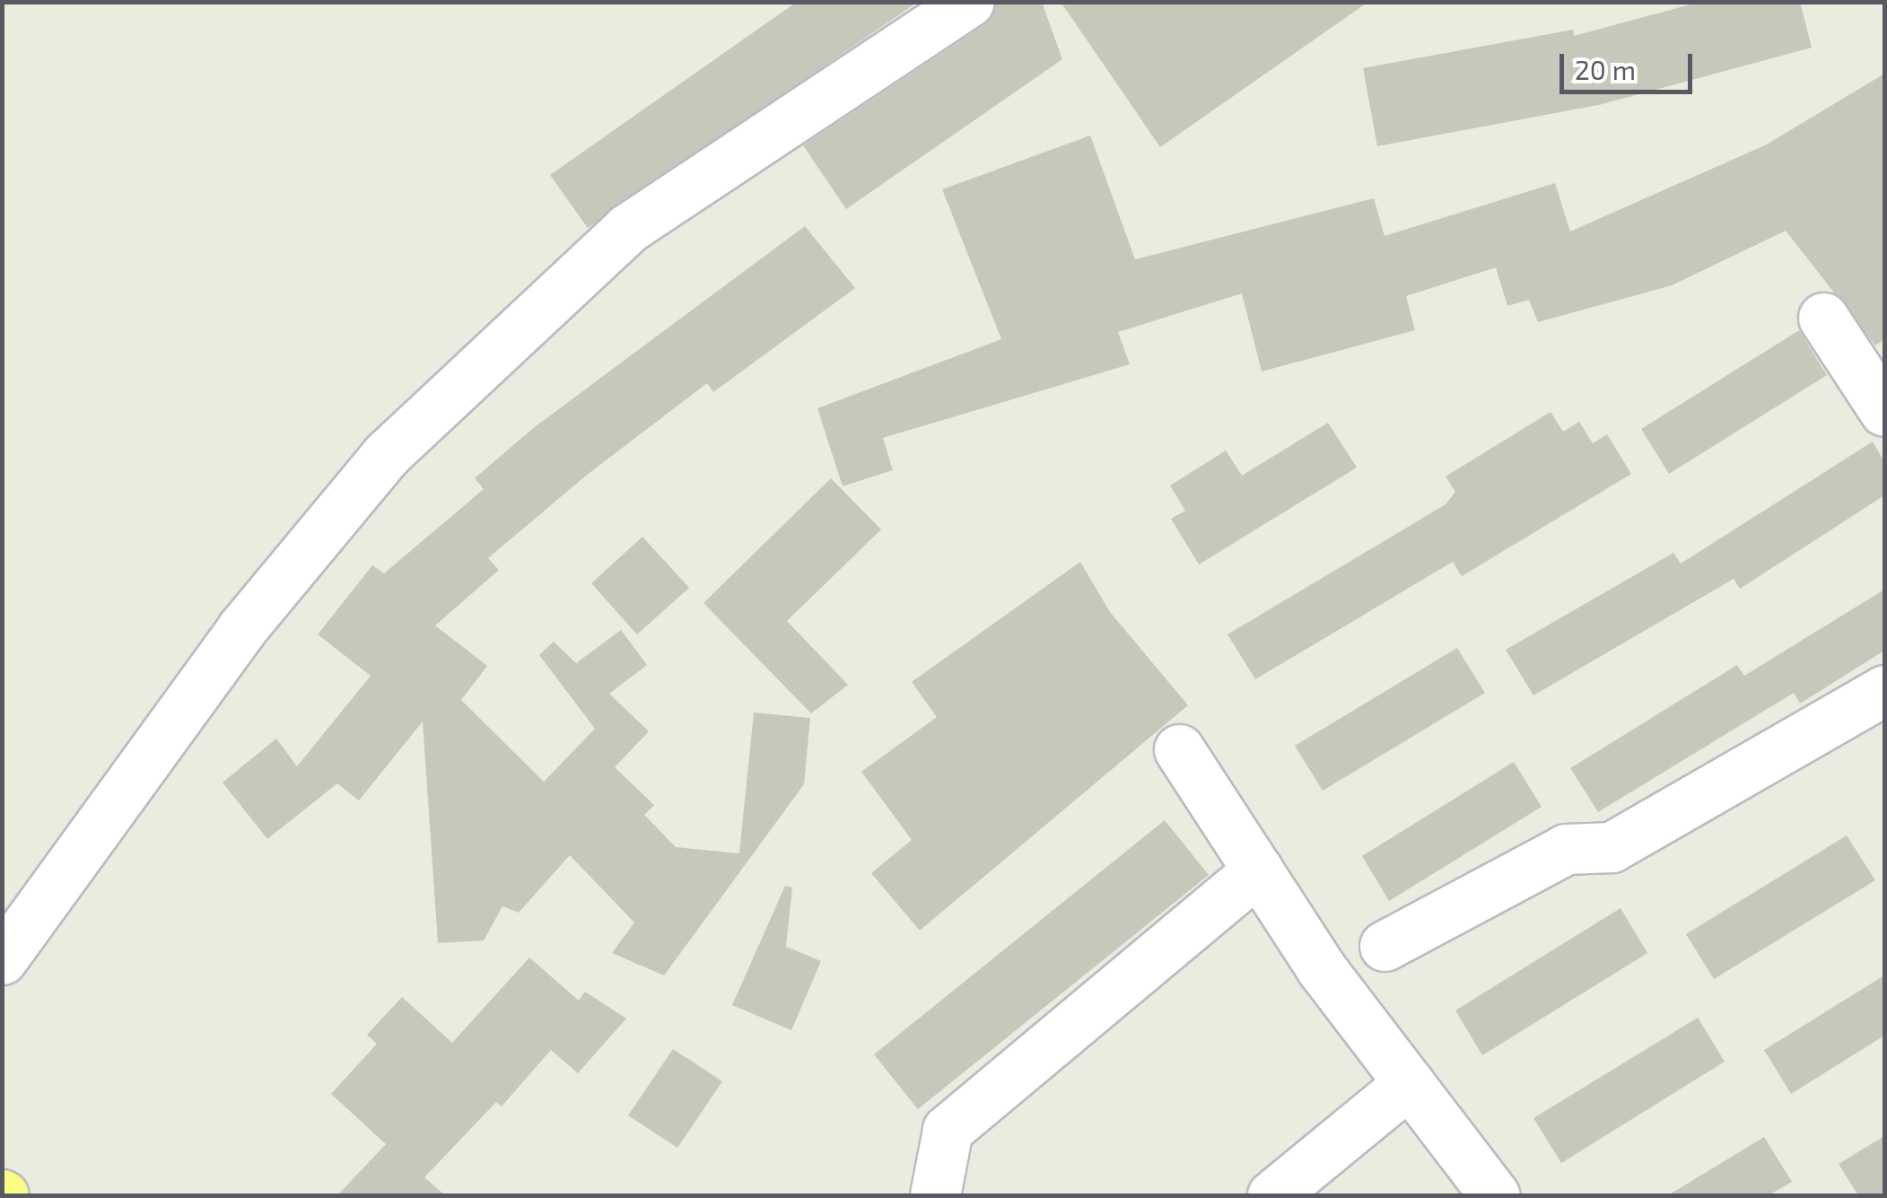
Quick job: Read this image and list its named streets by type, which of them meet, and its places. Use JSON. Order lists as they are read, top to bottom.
{
  "scale_bar": "20 m"
}
